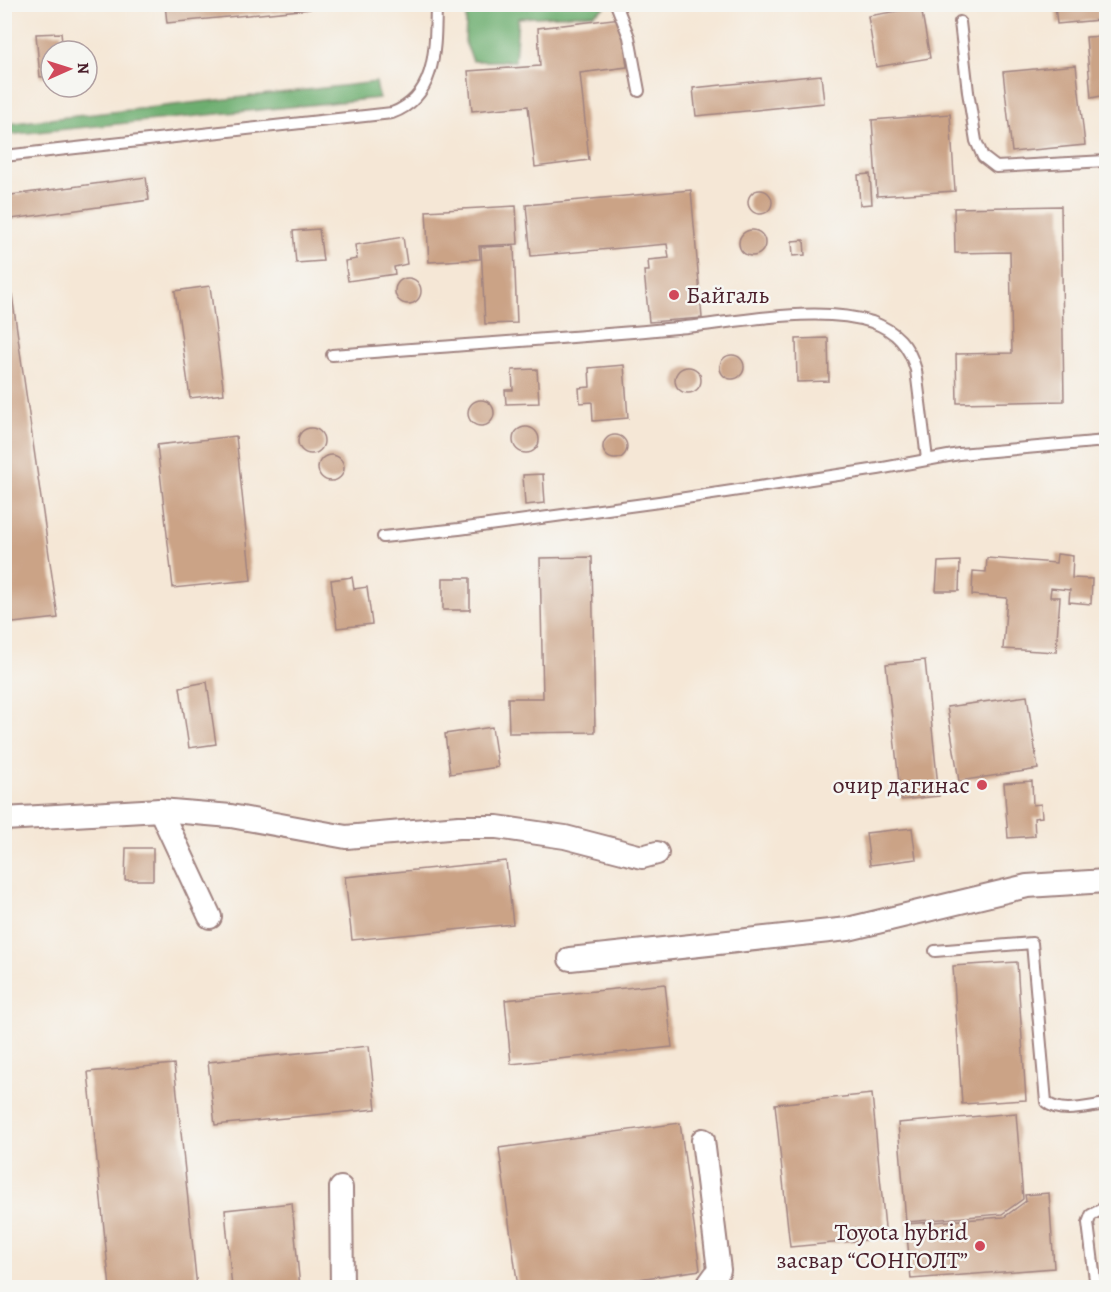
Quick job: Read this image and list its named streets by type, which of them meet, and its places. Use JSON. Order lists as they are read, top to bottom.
{
  "places": ["Байгаль", "очир дагинас", "Toyota hybrid засвар “СОНГОЛТ”"],
  "north": "right"
}
